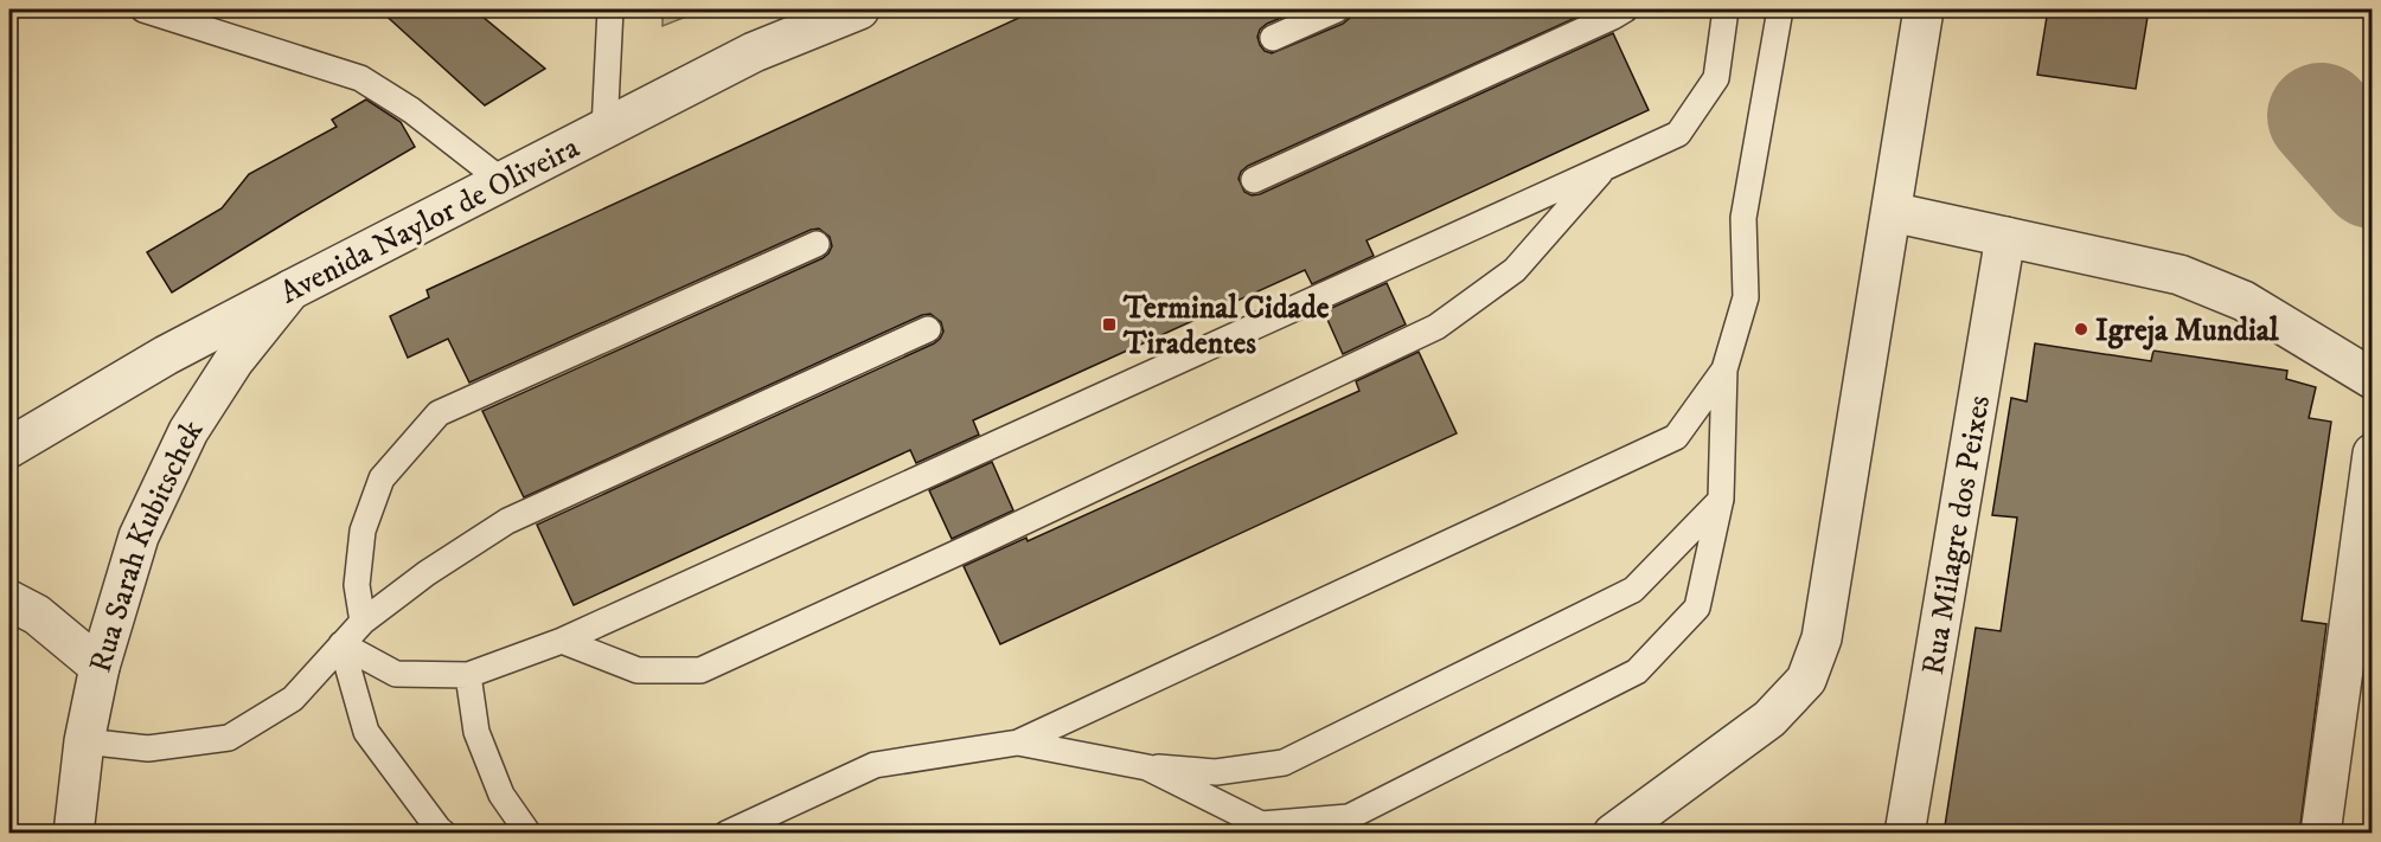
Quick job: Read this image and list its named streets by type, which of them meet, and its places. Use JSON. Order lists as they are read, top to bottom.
{
  "streets": {
    "street": ["Avenida Naylor de Oliveira", "Rua Milagre dos Peixes", "Rua Sarah Kubitschek"]
  },
  "crossings": [
    ["Avenida Naylor de Oliveira", "Rua Sarah Kubitschek"]
  ],
  "places": {
    "transit": ["Terminal Cidade Tiradentes"],
    "other": ["Igreja Mundial"]
  }
}
